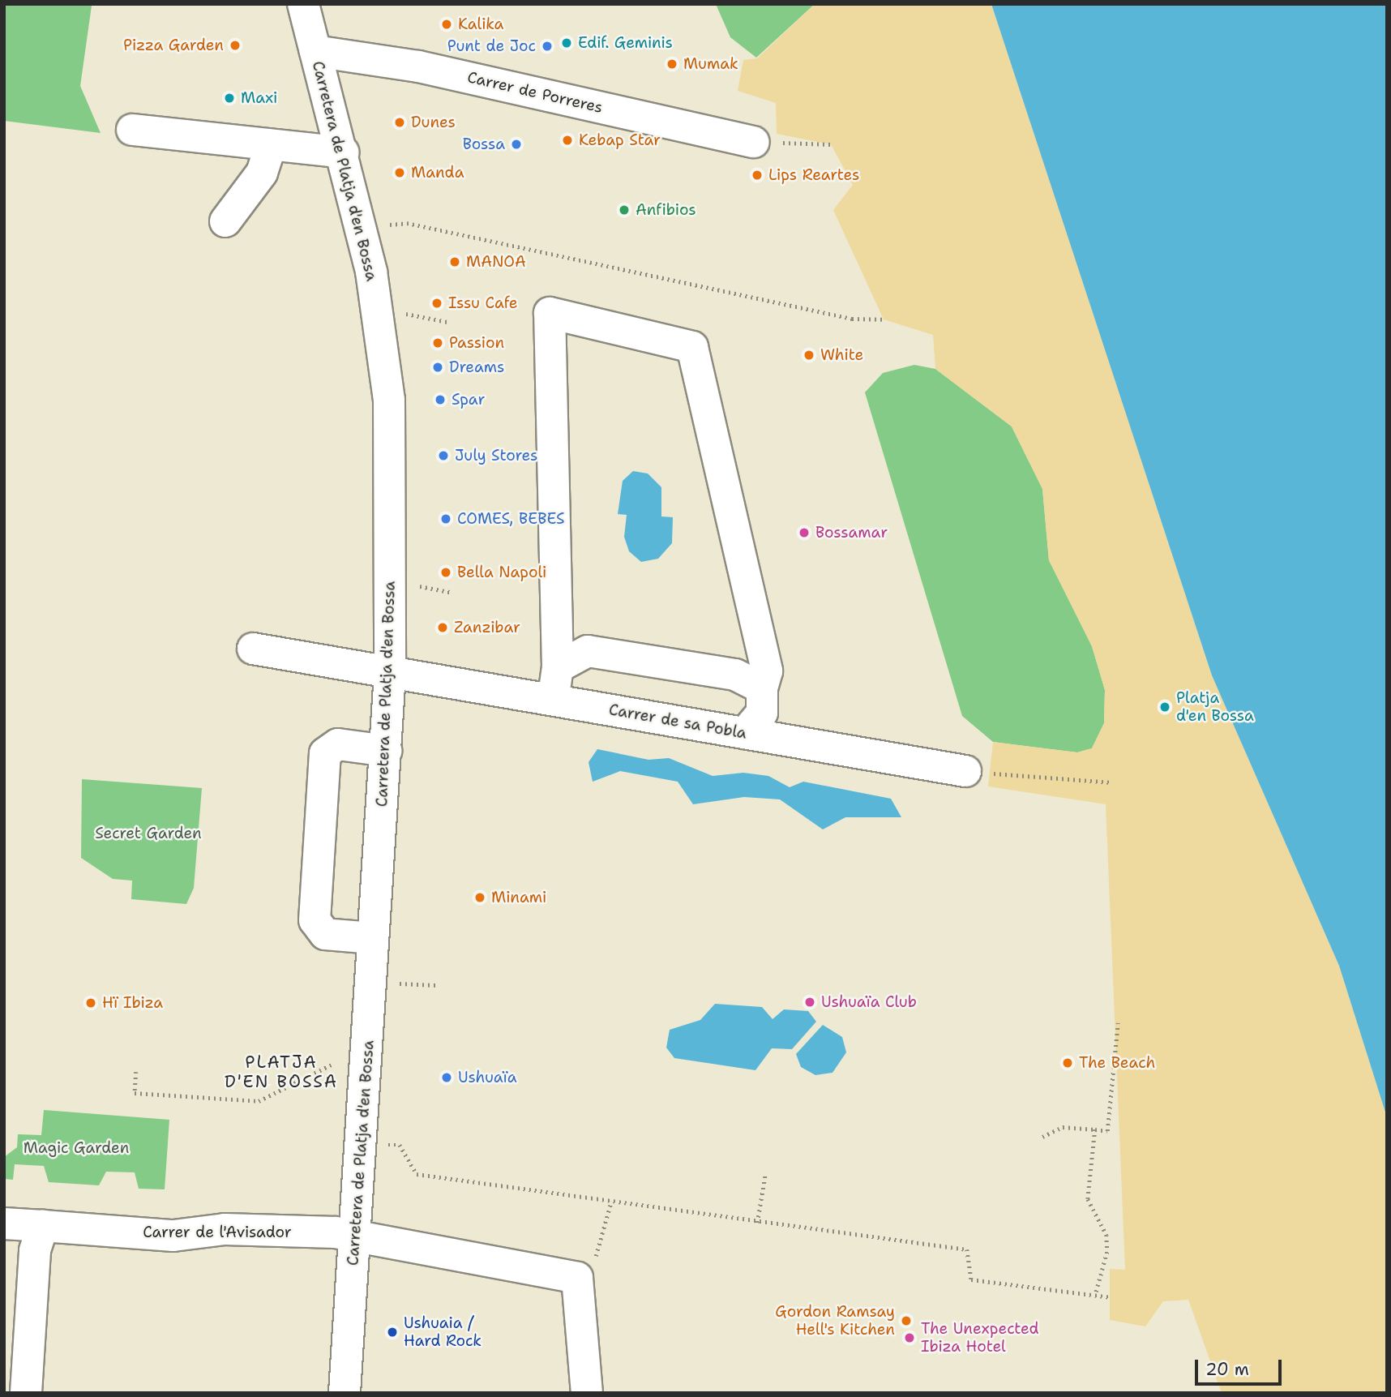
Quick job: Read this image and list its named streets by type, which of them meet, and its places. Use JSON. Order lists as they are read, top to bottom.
{
  "streets": {
    "street": [
      "Carrer de Porreres",
      "Carretera de Platja d'en Bossa",
      "Carrer de sa Pobla",
      "Carrer de l'Avisador"
    ]
  },
  "crossings": [
    ["Carrer de Porreres", "Carretera de Platja d'en Bossa"],
    ["Carretera de Platja d'en Bossa", "Carrer de sa Pobla"],
    ["Carretera de Platja d'en Bossa", "Carrer de l'Avisador"]
  ],
  "districts": ["PLATJA D'EN BOSSA"],
  "parks": ["Secret Garden", "Magic Garden"],
  "places": [
    "Kalika",
    "Edif. Geminis",
    "Pizza Garden",
    "Punt de Joc",
    "Mumak",
    "Maxi",
    "Dunes",
    "Kebap Star",
    "Bossa",
    "Manda",
    "Lips Reartes",
    "Anfibios",
    "MANOA",
    "Issu Cafe",
    "Passion",
    "White",
    "Dreams",
    "Spar",
    "July Stores",
    "COMES, BEBES",
    "Bossamar",
    "Bella Napoli",
    "Zanzibar",
    "Platja d'en Bossa",
    "Minami",
    "Ushuaïa Club",
    "Hï Ibiza",
    "The Beach",
    "Ushuaïa",
    "Gordon Ramsay Hell's Kitchen",
    "Ushuaia / Hard Rock",
    "The Unexpected Ibiza Hotel"
  ],
  "scale_bar": "20 m"
}
